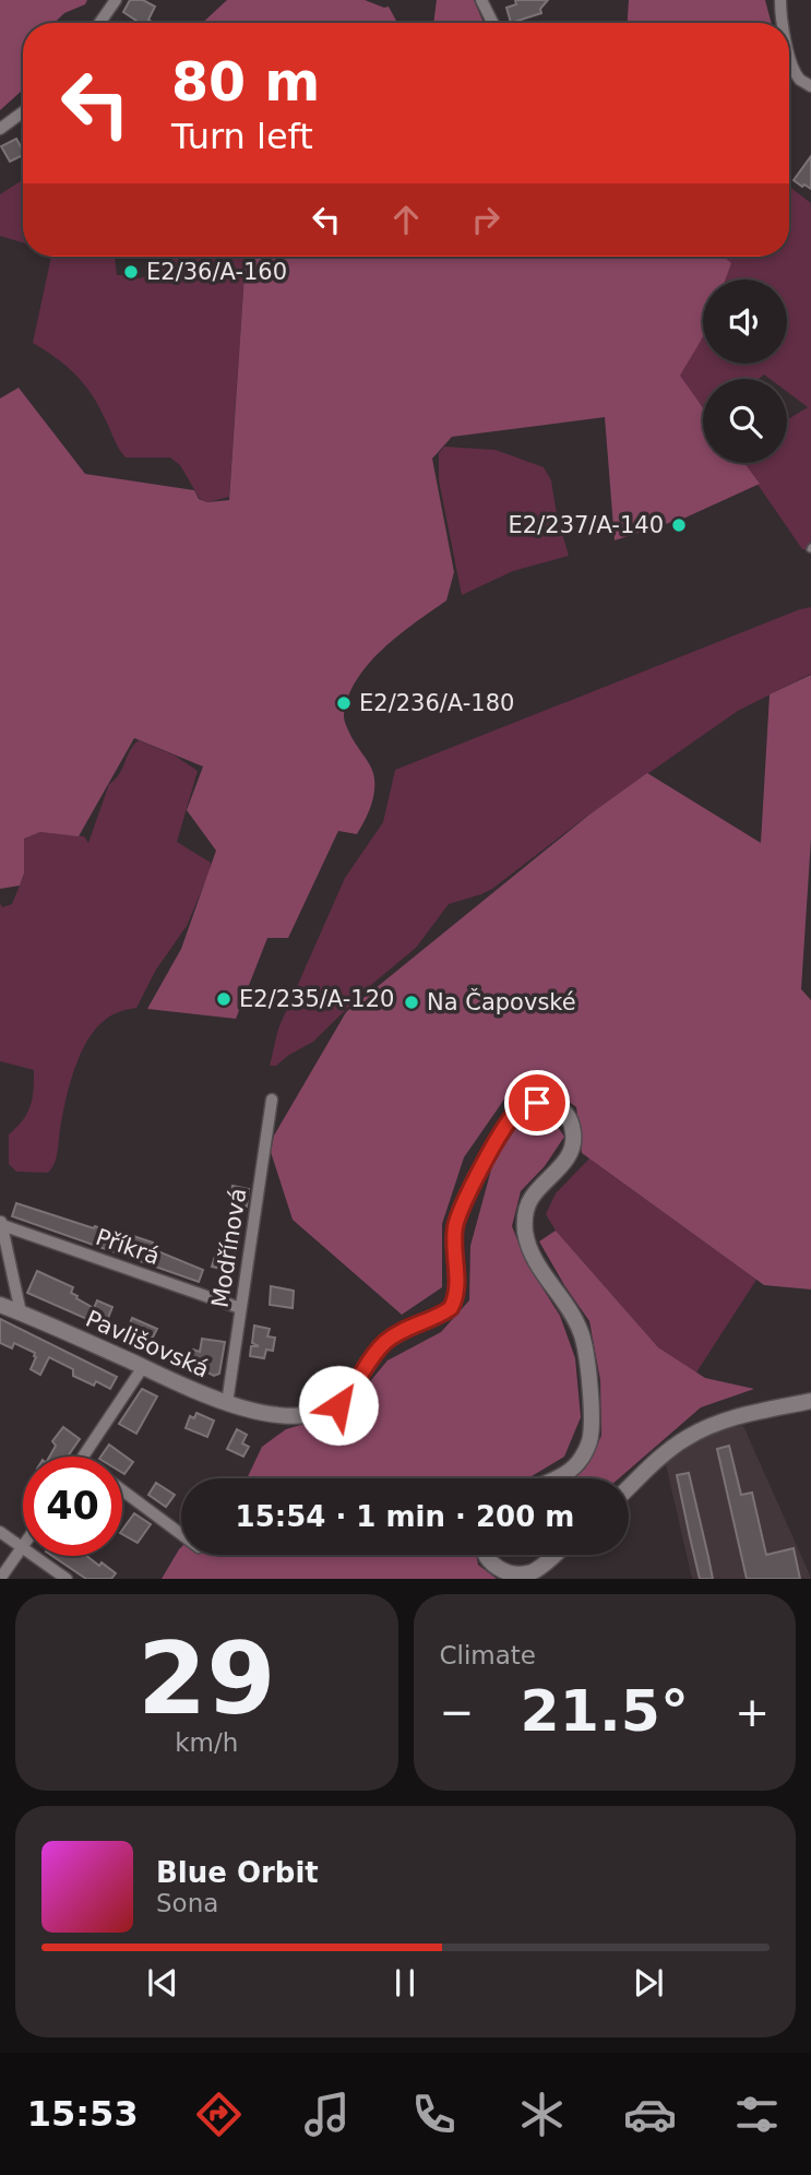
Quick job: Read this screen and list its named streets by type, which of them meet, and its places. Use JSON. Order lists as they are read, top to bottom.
{
  "streets": {
    "street": ["Příkrá", "Modřínová", "Pavlišovská"]
  },
  "crossings": [
    ["Příkrá", "Modřínová"],
    ["Modřínová", "Pavlišovská"]
  ],
  "places": [
    "E2/36/A-160",
    "E2/237/A-140",
    "E2/236/A-180",
    "E2/235/A-120",
    "Na Čapovské"
  ],
  "page": {
    "turn": ["80 m", "Turn left"],
    "limit": "40",
    "trip": "15:54 · 1 min · 200 m",
    "tile": [
      ["29", "km/h"],
      "Climate"
    ],
    "heat": ["−", "21.5°", "+"],
    "song": ["Blue Orbit", "Sona"],
    "tabs": "15:53"
  }
}
